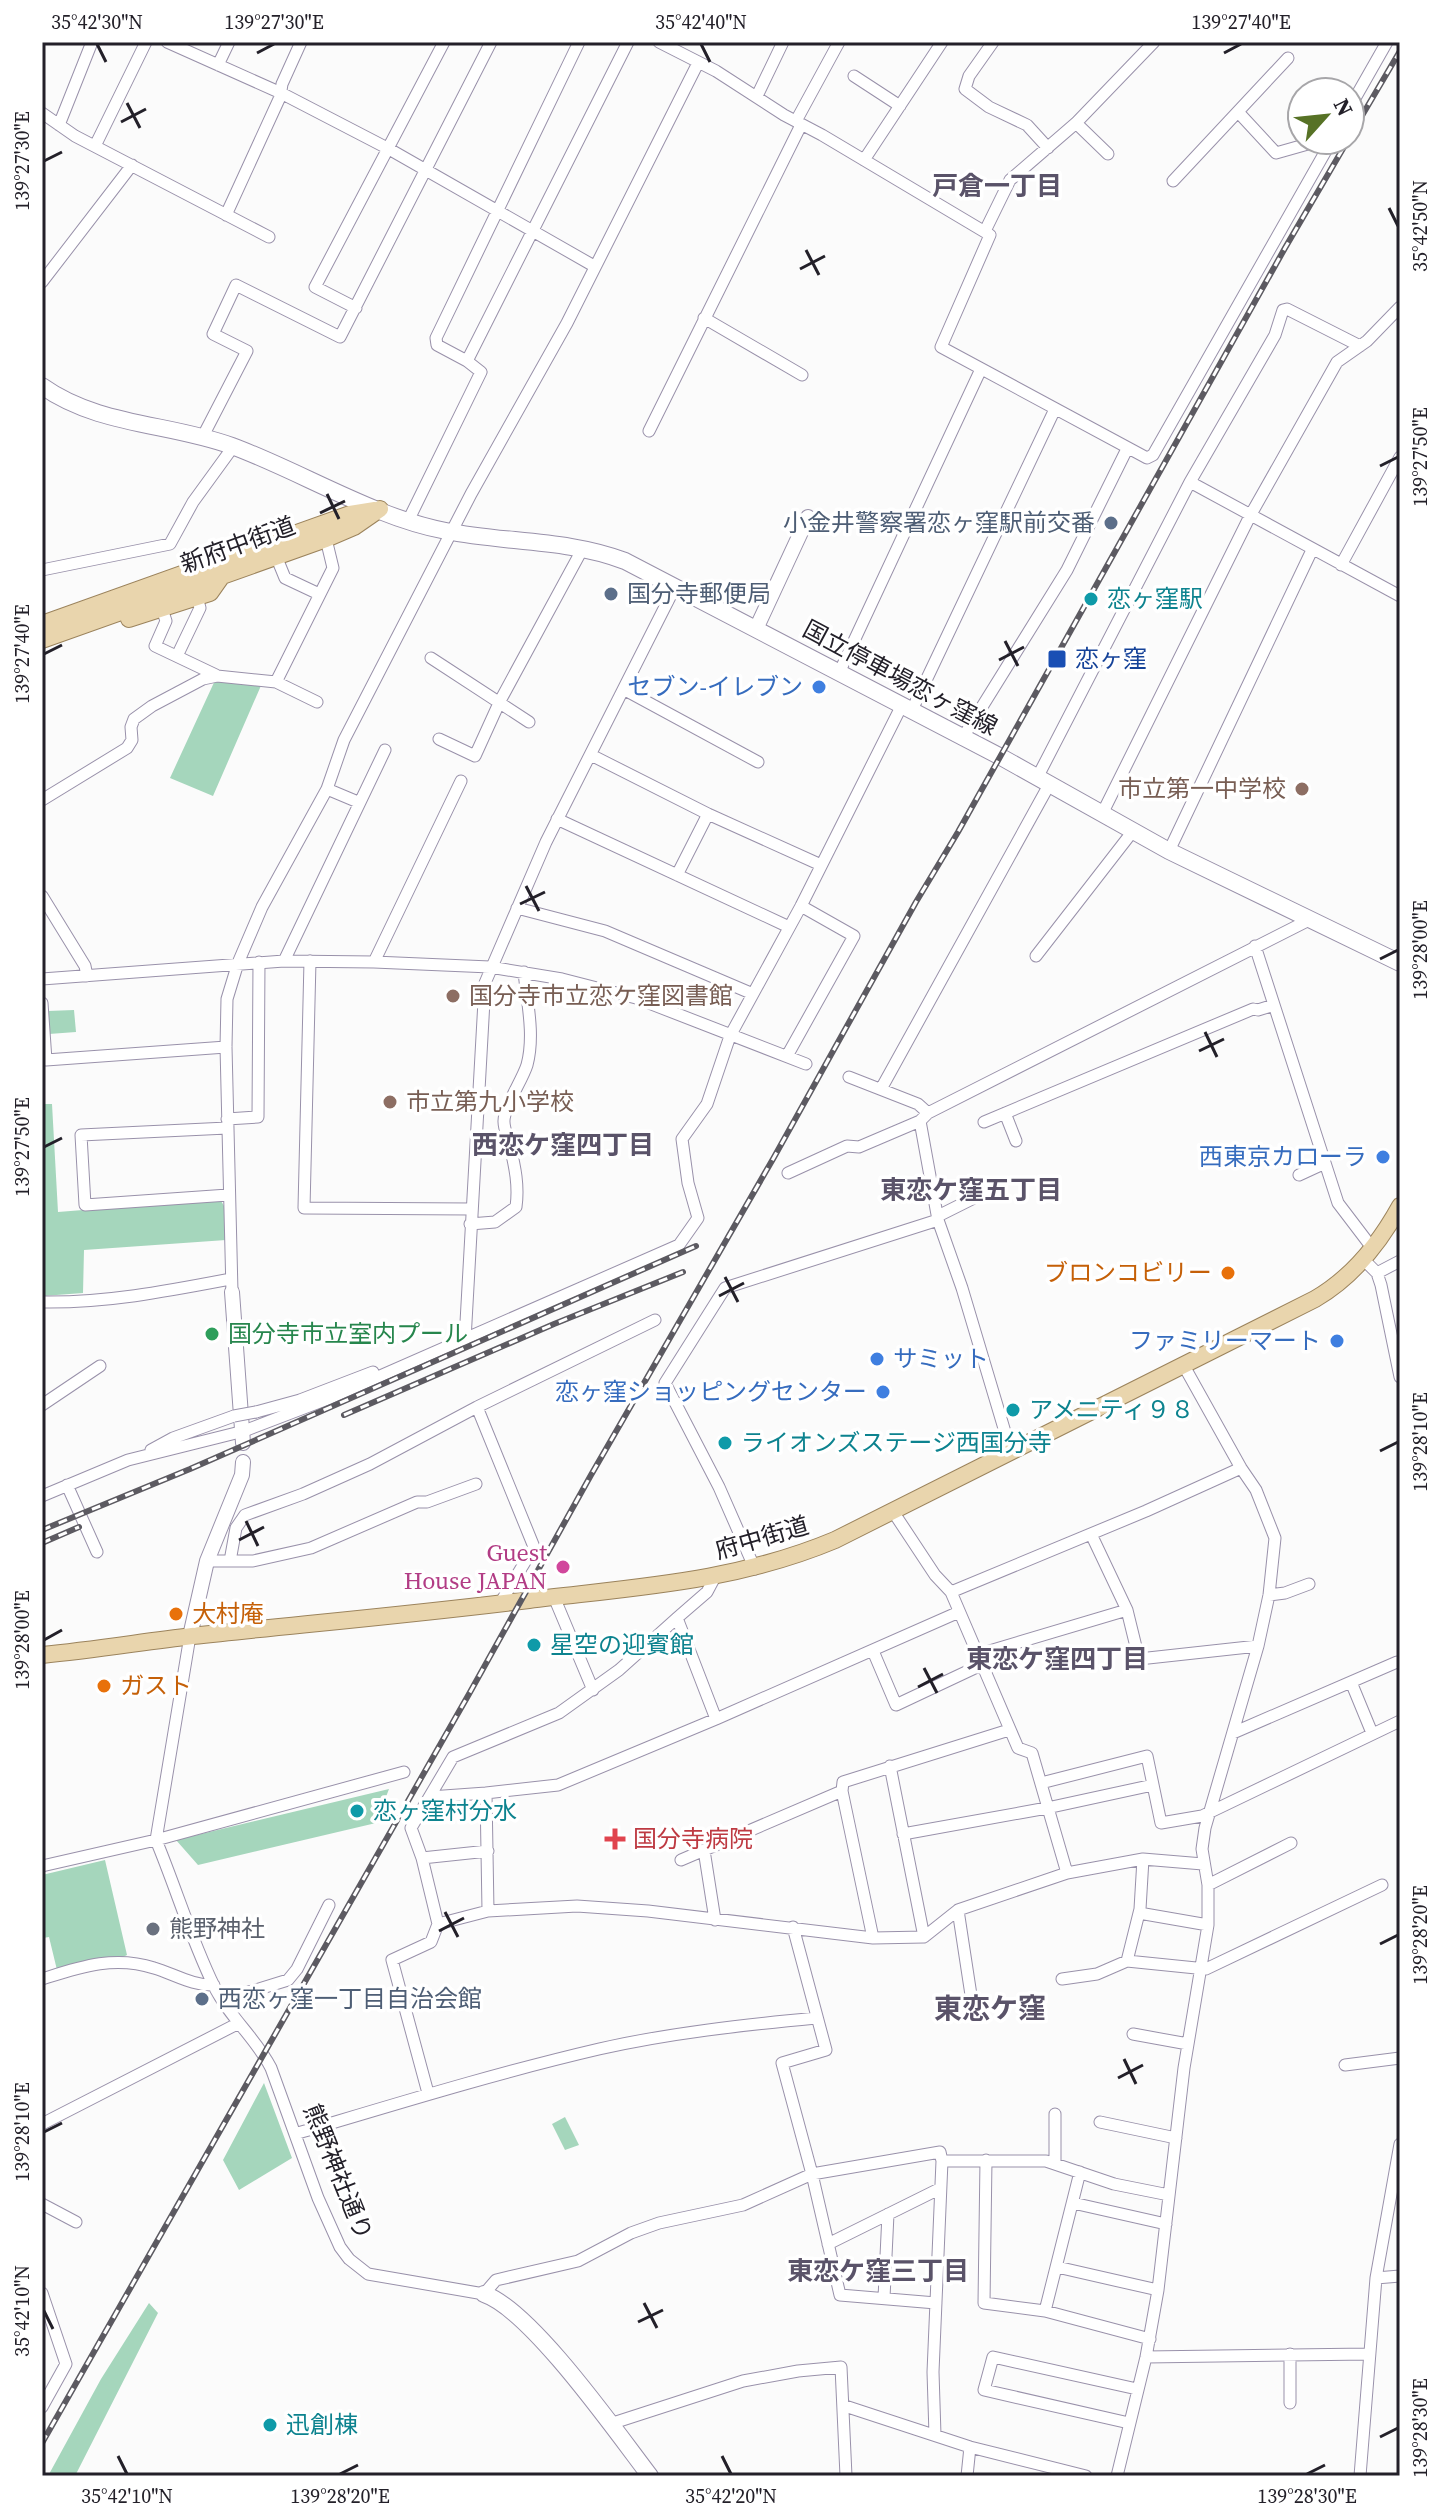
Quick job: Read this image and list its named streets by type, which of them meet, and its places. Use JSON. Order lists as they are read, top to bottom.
{
  "streets": {
    "main road": [
      "新府中街道",
      "国立停車場恋ヶ窪線",
      "府中街道",
      "熊野神社通り"
    ]
  },
  "crossings": [
    ["新府中街道", "国立停車場恋ヶ窪線"]
  ],
  "districts": [
    "戸倉一丁目",
    "西恋ケ窪四丁目",
    "東恋ケ窪五丁目",
    "東恋ケ窪四丁目",
    "東恋ケ窪",
    "東恋ケ窪三丁目"
  ],
  "places": {
    "other": [
      "小金井警察署恋ヶ窪駅前交番",
      "国分寺郵便局",
      "恋ヶ窪駅",
      "セブン-イレブン",
      "市立第一中学校",
      "国分寺市立恋ケ窪図書館",
      "市立第九小学校",
      "西東京カローラ",
      "ブロンコビリー",
      "国分寺市立室内プール",
      "ファミリーマート",
      "サミット",
      "恋ヶ窪ショッピングセンター",
      "アメニティ９８",
      "ライオンズステージ西国分寺",
      "Guest House JAPAN",
      "大村庵",
      "星空の迎賓館",
      "ガスト",
      "恋ヶ窪村分水",
      "熊野神社",
      "西恋ヶ窪一丁目自治会館",
      "迅創棟"
    ],
    "transit": ["恋ヶ窪"],
    "health": ["国分寺病院"]
  },
  "north": "top right",
  "coordinates": [
    "35°42'30\"N",
    "139°27'30\"E",
    "35°42'40\"N",
    "139°27'40\"E",
    "35°42'50\"N",
    "139°27'50\"E",
    "139°28'00\"E",
    "139°28'10\"E",
    "139°28'20\"E",
    "35°42'10\"N",
    "139°28'30\"E",
    "35°42'20\"N"
  ]
}
